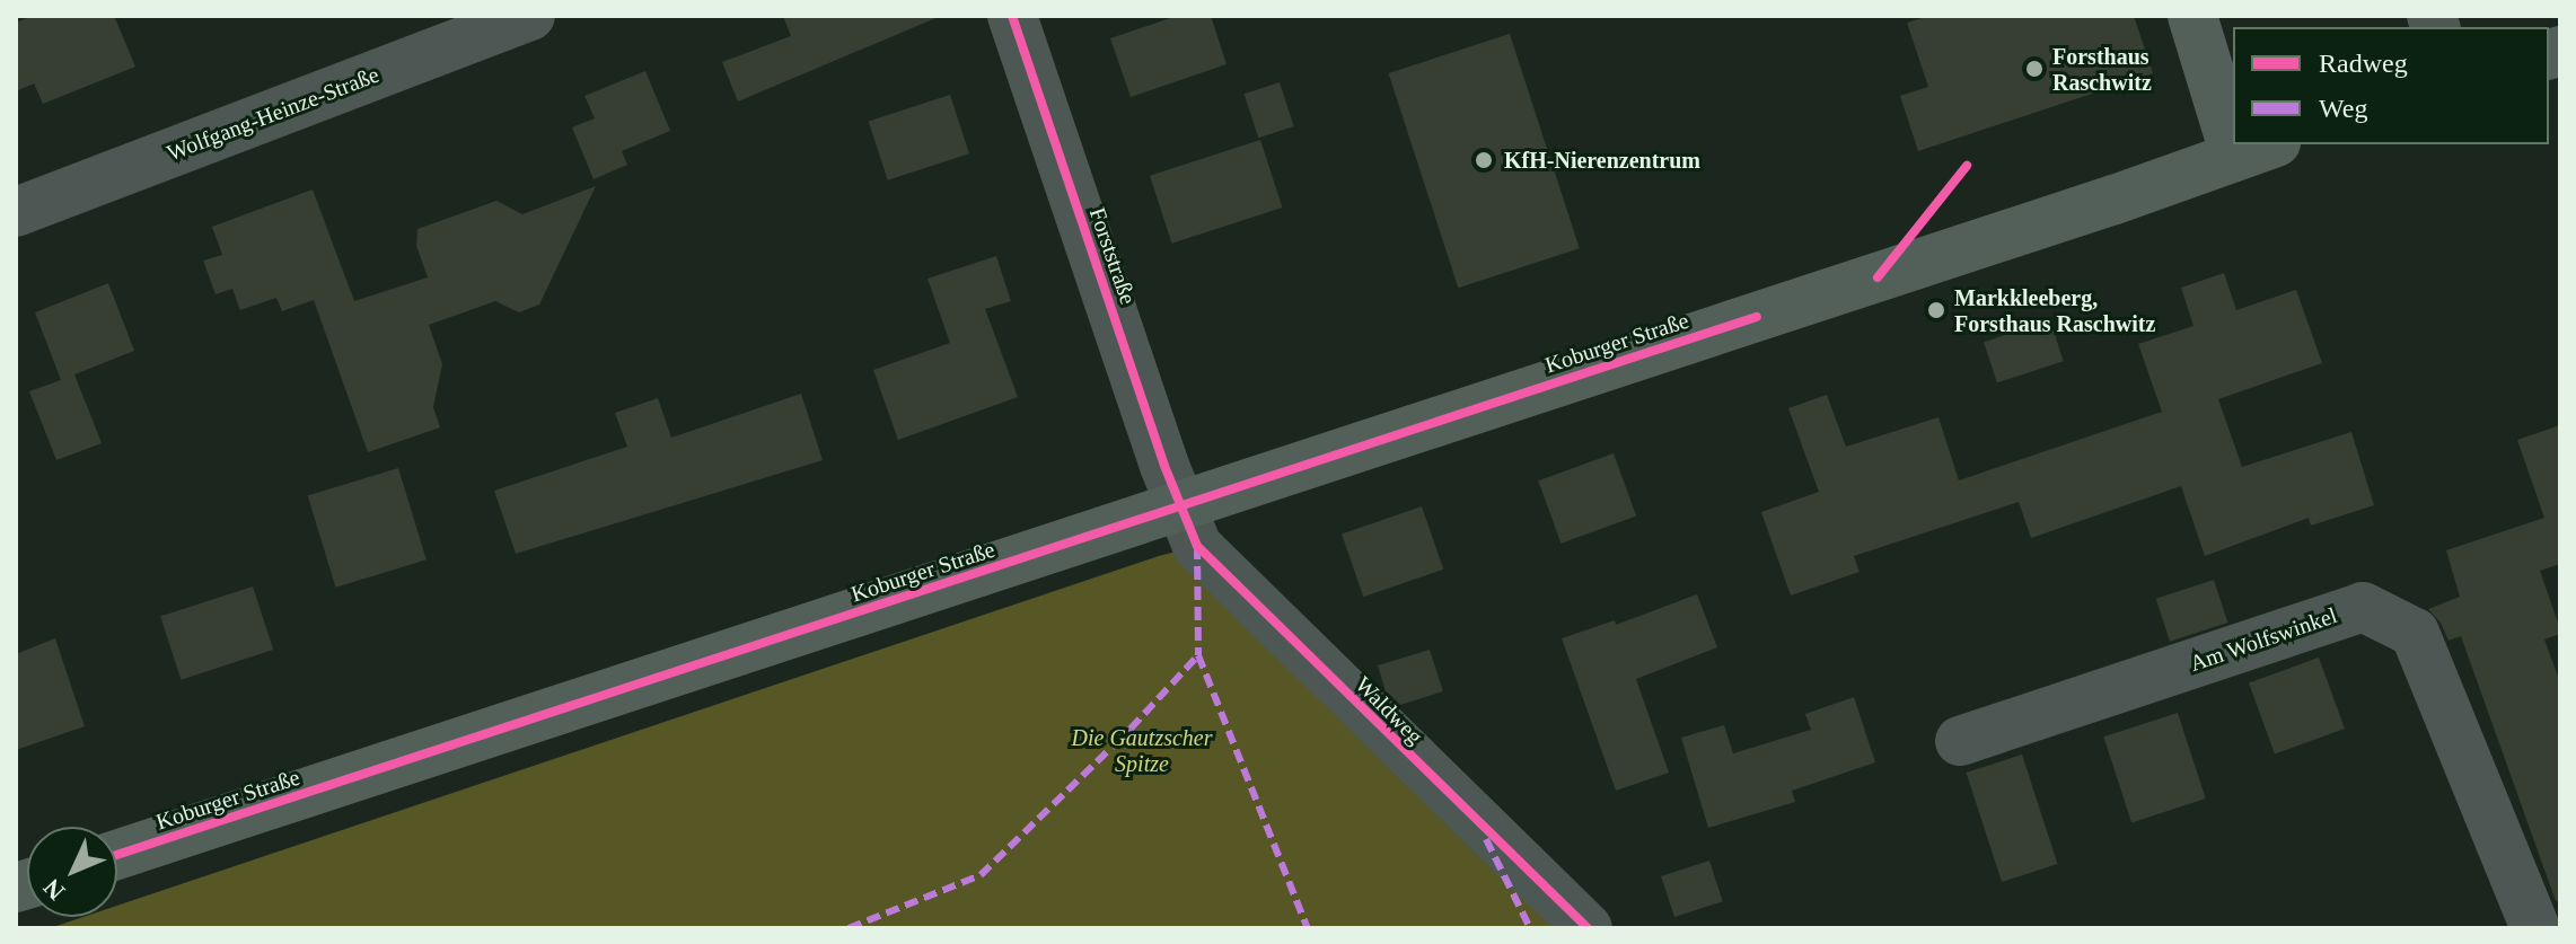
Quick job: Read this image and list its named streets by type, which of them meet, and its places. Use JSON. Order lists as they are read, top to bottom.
{
  "streets": {
    "main road": ["Koburger Straße"],
    "street": [
      "Wolfgang-Heinze-Straße",
      "Forststraße",
      "Am Wolfswinkel",
      "Waldweg"
    ]
  },
  "crossings": [
    ["Forststraße", "Koburger Straße"],
    ["Forststraße", "Waldweg"],
    ["Koburger Straße", "Waldweg"]
  ],
  "parks": ["Die Gautzscher Spitze"],
  "places": ["Forsthaus Raschwitz", "KfH-Nierenzentrum", "Markkleeberg, Forsthaus Raschwitz"],
  "legend": ["Radweg", "Weg"],
  "north": "bottom left"
}
